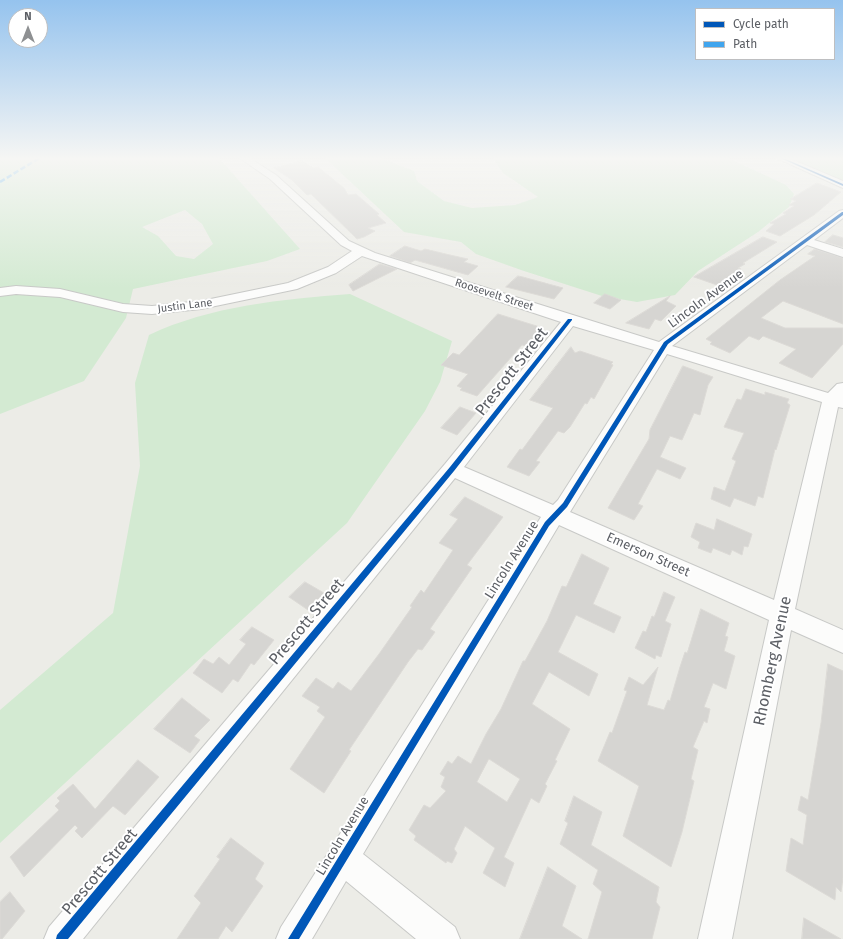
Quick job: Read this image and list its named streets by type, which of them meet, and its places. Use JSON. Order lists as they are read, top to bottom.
{
  "streets": {
    "street": [
      "Roosevelt Street",
      "Lincoln Avenue",
      "Justin Lane",
      "Prescott Street",
      "Emerson Street",
      "Rhomberg Avenue"
    ]
  },
  "crossings": [
    ["Roosevelt Street", "Lincoln Avenue"],
    ["Roosevelt Street", "Justin Lane"],
    ["Roosevelt Street", "Prescott Street"],
    ["Roosevelt Street", "Rhomberg Avenue"],
    ["Lincoln Avenue", "Emerson Street"],
    ["Prescott Street", "Emerson Street"],
    ["Emerson Street", "Rhomberg Avenue"]
  ],
  "legend": ["Cycle path", "Path"],
  "north": "top"
}
